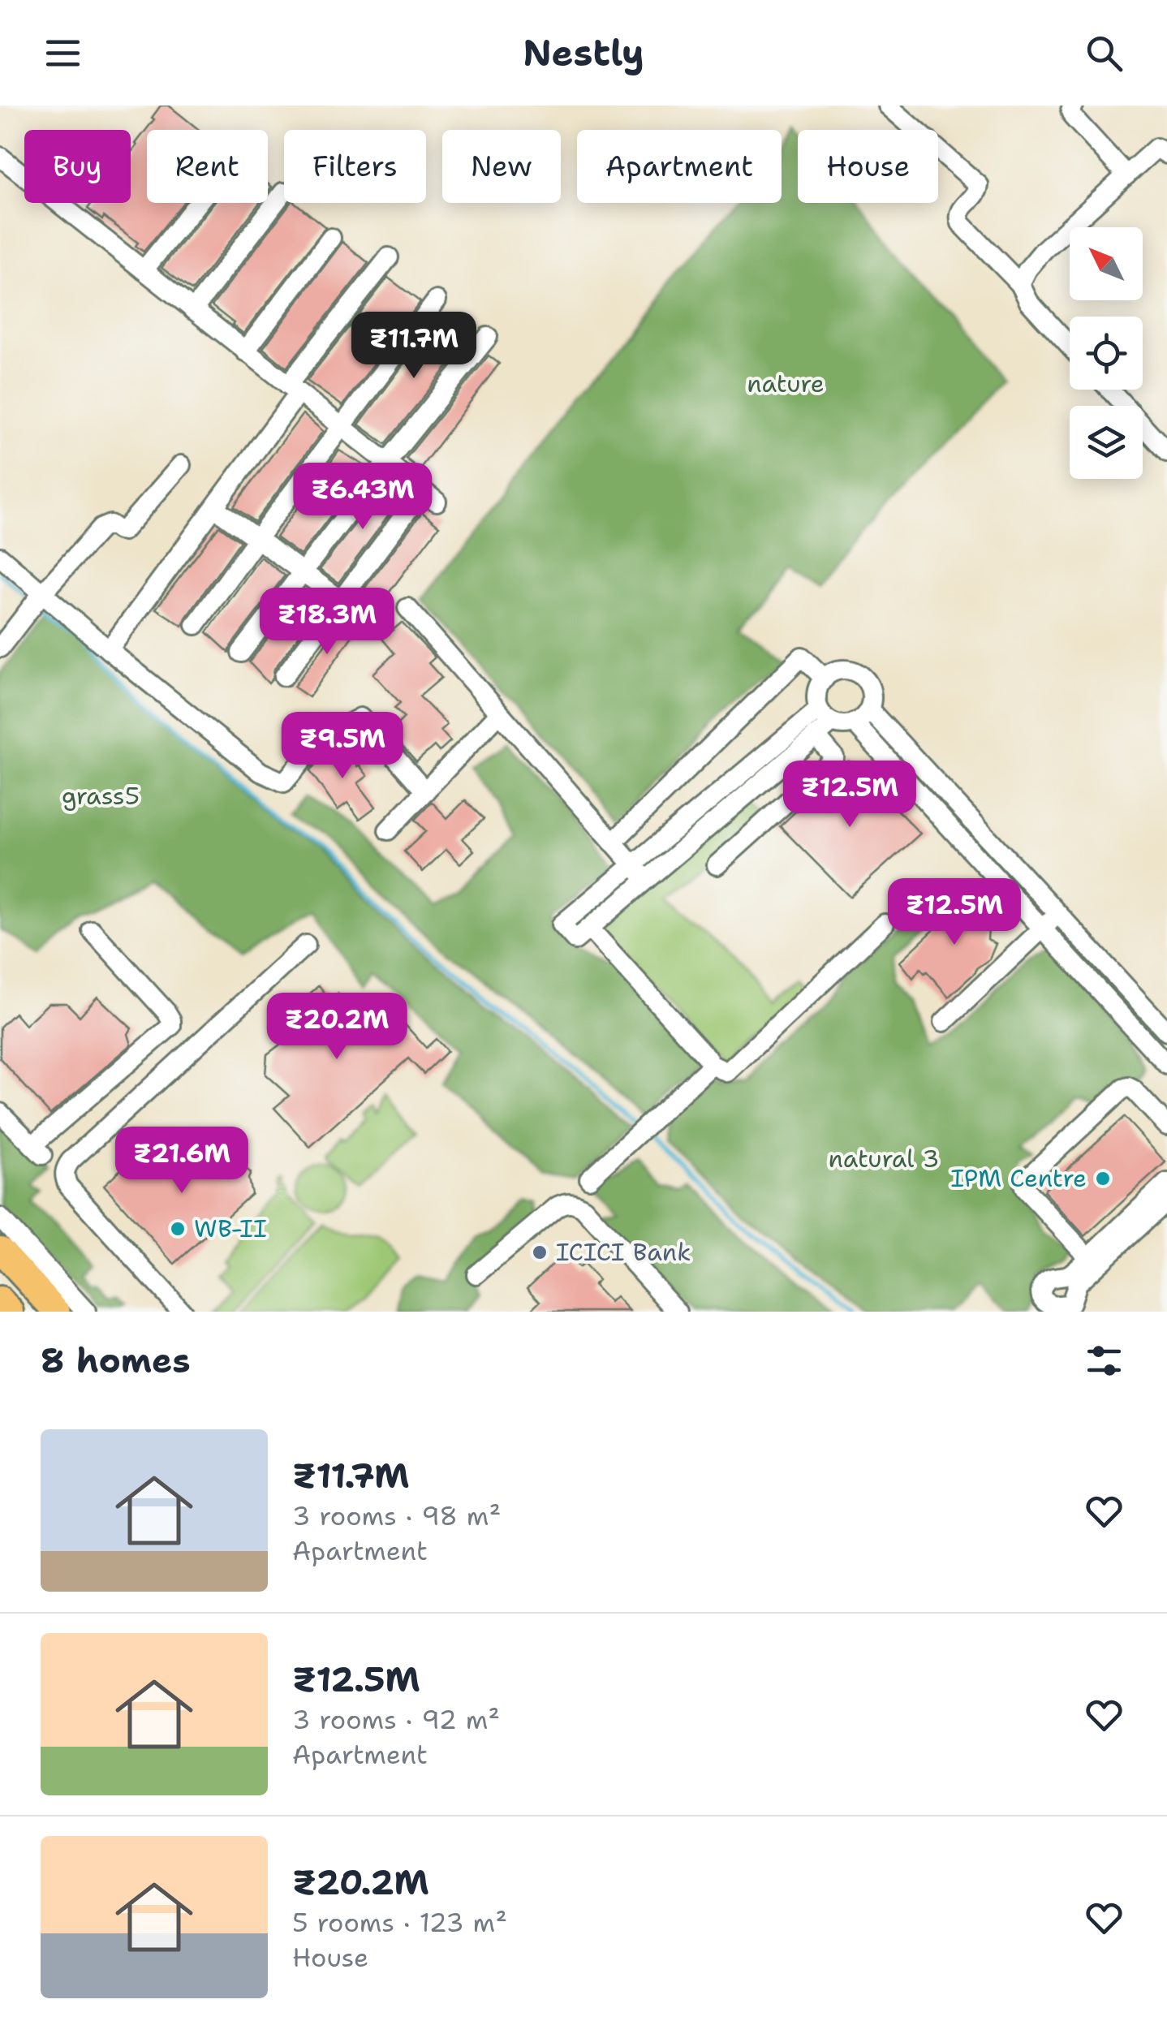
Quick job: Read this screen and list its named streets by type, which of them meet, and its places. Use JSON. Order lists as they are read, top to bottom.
{
  "parks": ["nature", "grass5", "natural 3"],
  "places": ["IPM Centre", "WB-II", "ICICI Bank"],
  "north": "top left",
  "page": {
    "header": "Nestly",
    "chip": [
      "Buy",
      "Rent",
      "Filters",
      "New",
      "Apartment",
      "House"
    ],
    "price": [
      "₹11.7M",
      "₹6.43M",
      "₹18.3M",
      "₹9.5M",
      "₹12.5M",
      "₹12.5M",
      "₹20.2M",
      "₹21.6M"
    ],
    "heading": "8 homes",
    "list": [
      {
        "name": "₹11.7M",
        "note": "3 rooms · 98 m² · Apartment"
      },
      {
        "name": "₹12.5M",
        "note": "3 rooms · 92 m² · Apartment"
      },
      {
        "name": "₹20.2M",
        "note": "5 rooms · 123 m² · House"
      }
    ]
  }
}
